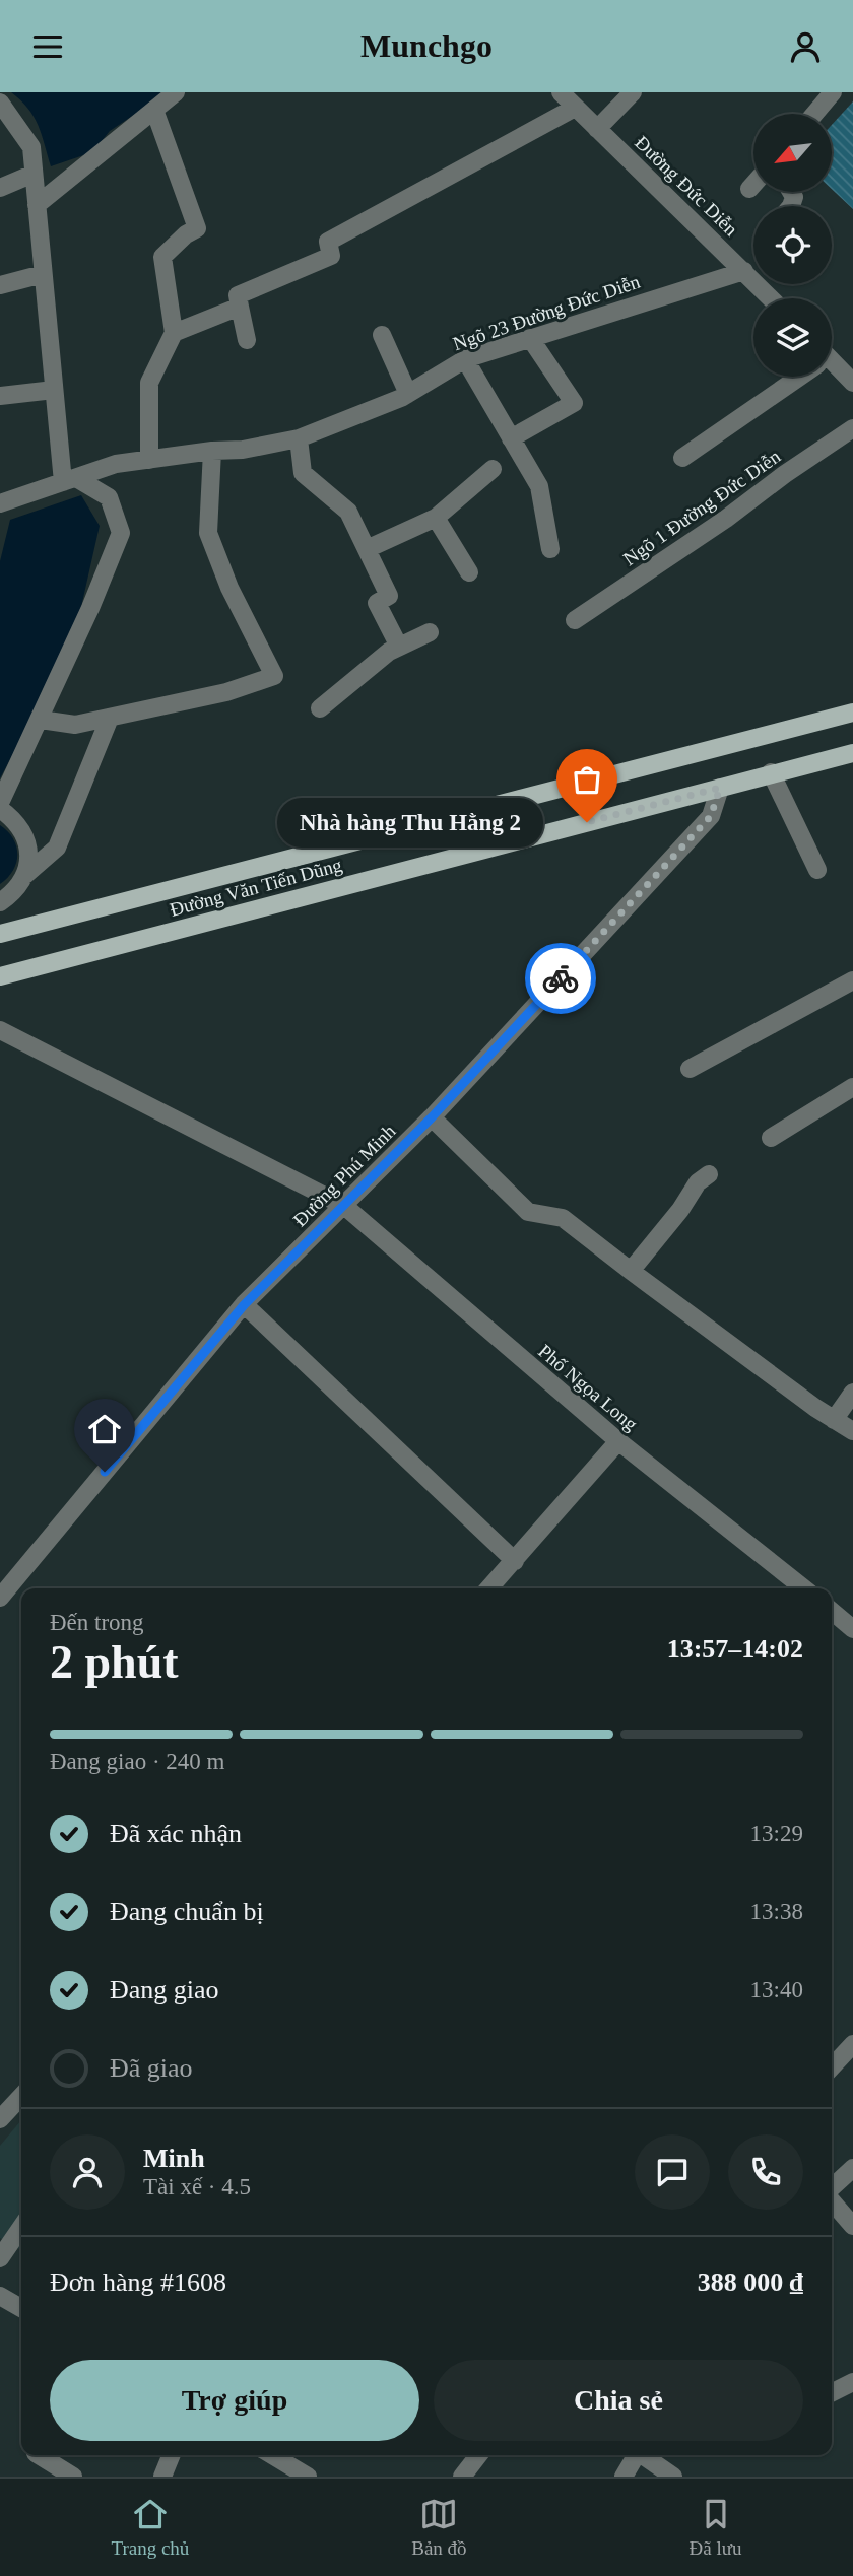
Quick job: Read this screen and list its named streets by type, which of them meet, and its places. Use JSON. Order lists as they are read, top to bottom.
{
  "streets": {
    "main road": ["Đường Văn Tiến Dũng"],
    "street": [
      "Đường Đức Diễn",
      "Ngõ 23 Đường Đức Diễn",
      "Ngõ 1 Đường Đức Diễn",
      "Đường Phú Minh",
      "Phố Ngọa Long"
    ]
  },
  "crossings": [
    ["Đường Đức Diễn", "Ngõ 23 Đường Đức Diễn"],
    ["Đường Văn Tiến Dũng", "Đường Phú Minh"],
    ["Đường Phú Minh", "Phố Ngọa Long"]
  ],
  "places": ["Nhà hàng Thu Hằng 2"],
  "north": "bottom left",
  "page": {
    "header": "Munchgo",
    "bubble": "Nhà hàng Thu Hằng 2",
    "heading": ["2 phút", "Đến trong", "13:57–14:02"],
    "panel": [
      "Minh",
      "Tài xế · 4.5",
      "Đơn hàng #1608",
      "388 000 ₫"
    ],
    "bar": "Đang giao · 240 m",
    "list": [
      ["Đã xác nhận", "13:29"],
      ["Đang chuẩn bị", "13:38"],
      ["Đang giao", "13:40"],
      "Đã giao"
    ],
    "buttons": ["Trợ giúp", "Chia sẻ"],
    "tabs": ["Trang chủ", "Bản đồ", "Đã lưu"]
  }
}
